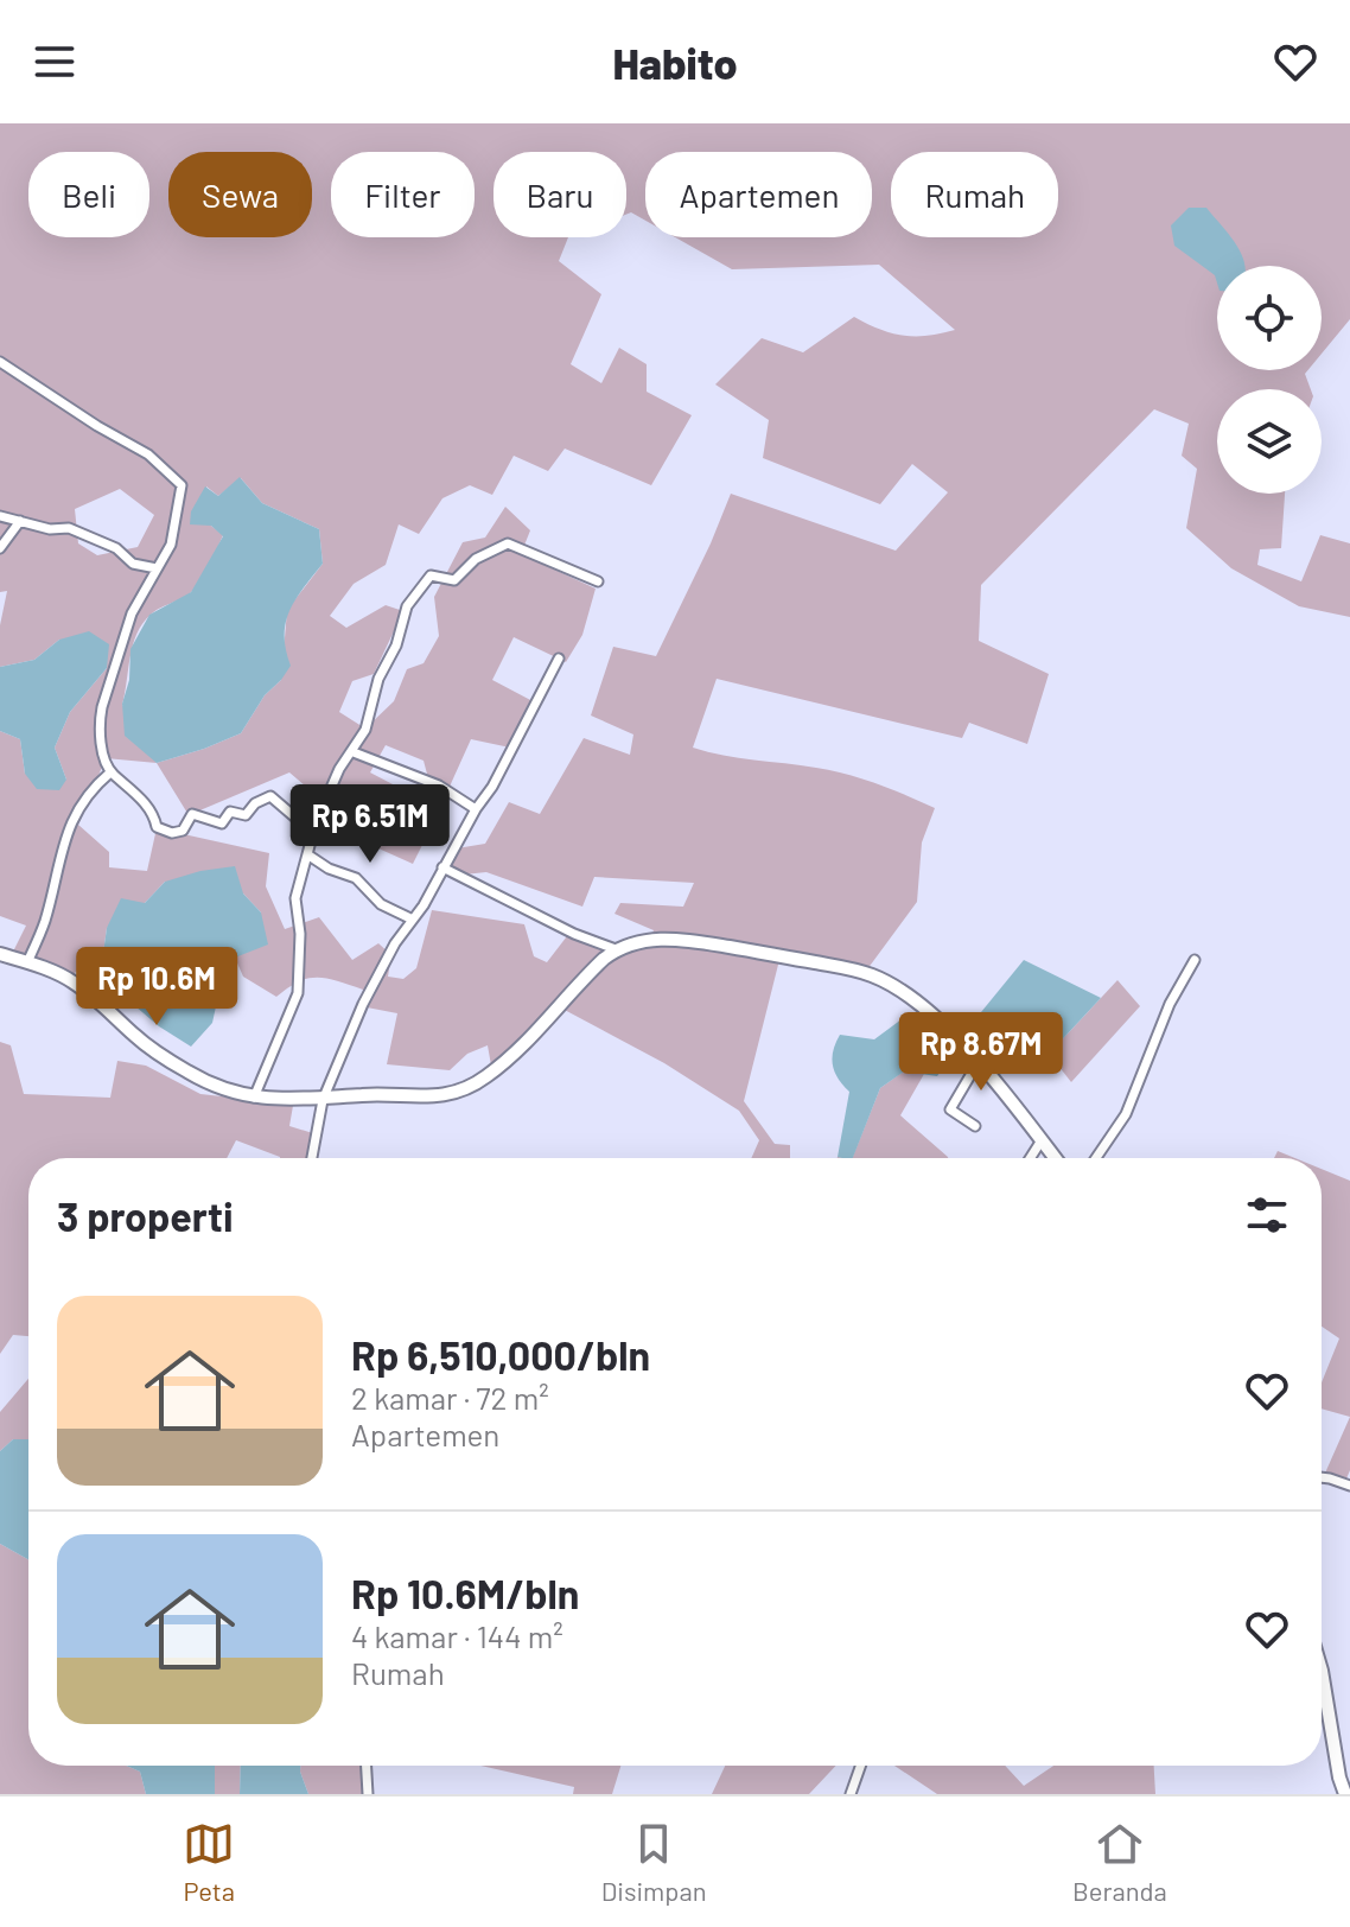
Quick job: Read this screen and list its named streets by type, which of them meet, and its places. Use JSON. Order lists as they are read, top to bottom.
{
  "page": {
    "header": "Habito",
    "chip": [
      "Beli",
      "Sewa",
      "Filter",
      "Baru",
      "Apartemen",
      "Rumah"
    ],
    "price": ["Rp 6.51M", "Rp 10.6M", "Rp 8.67M"],
    "heading": "3 properti",
    "list": [
      {
        "name": "Rp 6,510,000/bln",
        "note": "2 kamar · 72 m² · Apartemen"
      },
      {
        "name": "Rp 10.6M/bln",
        "note": "4 kamar · 144 m² · Rumah"
      }
    ],
    "tabs": ["Peta", "Disimpan", "Beranda"]
  }
}
